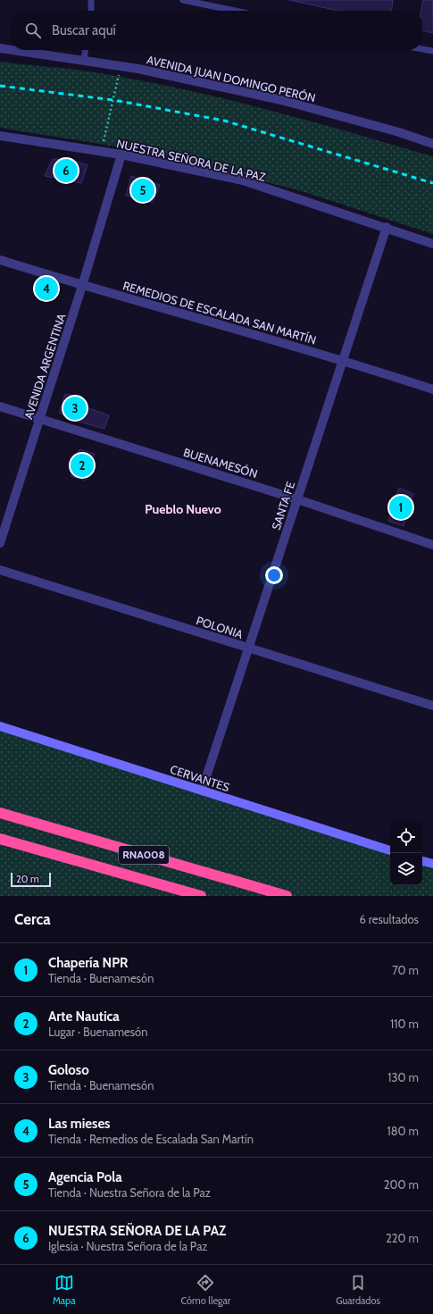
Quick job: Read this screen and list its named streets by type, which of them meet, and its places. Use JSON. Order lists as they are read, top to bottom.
{
  "streets": {
    "highway": ["RNA008"],
    "main road": ["CERVANTES"],
    "street": [
      "AVENIDA JUAN DOMINGO PERÓN",
      "NUESTRA SEÑORA DE LA PAZ",
      "REMEDIOS DE ESCALADA SAN MARTÍN",
      "AVENIDA ARGENTINA",
      "BUENAMESÓN",
      "SANTA FE",
      "POLONIA"
    ]
  },
  "crossings": [
    ["NUESTRA SEÑORA DE LA PAZ", "AVENIDA ARGENTINA"],
    ["NUESTRA SEÑORA DE LA PAZ", "SANTA FE"],
    ["REMEDIOS DE ESCALADA SAN MARTÍN", "AVENIDA ARGENTINA"],
    ["REMEDIOS DE ESCALADA SAN MARTÍN", "SANTA FE"],
    ["AVENIDA ARGENTINA", "BUENAMESÓN"],
    ["BUENAMESÓN", "SANTA FE"],
    ["SANTA FE", "POLONIA"],
    ["SANTA FE", "CERVANTES"]
  ],
  "districts": ["Pueblo Nuevo"],
  "scale_bar": "20 m",
  "page": {
    "search": "Buscar aquí",
    "pins": [
      "6",
      "5",
      "4",
      "3",
      "2",
      "1"
    ],
    "scale": "20 m",
    "heading": ["Cerca", "6 resultados"],
    "list": [
      {
        "mark": "1",
        "name": "Chapería NPR",
        "note": "Tienda · Buenamesón",
        "value": "70 m"
      },
      {
        "mark": "2",
        "name": "Arte Nautica",
        "note": "Lugar · Buenamesón",
        "value": "110 m"
      },
      {
        "mark": "3",
        "name": "Goloso",
        "note": "Tienda · Buenamesón",
        "value": "130 m"
      },
      {
        "mark": "4",
        "name": "Las mieses",
        "note": "Tienda · Remedios de Escalada San Martín",
        "value": "180 m"
      },
      {
        "mark": "5",
        "name": "Agencia Pola",
        "note": "Tienda · Nuestra Señora de la Paz",
        "value": "200 m"
      },
      {
        "mark": "6",
        "name": "NUESTRA SEÑORA DE LA PAZ",
        "note": "Iglesia · Nuestra Señora de la Paz",
        "value": "220 m"
      }
    ],
    "nav": ["Mapa", "Cómo llegar", "Guardados"]
  }
}
